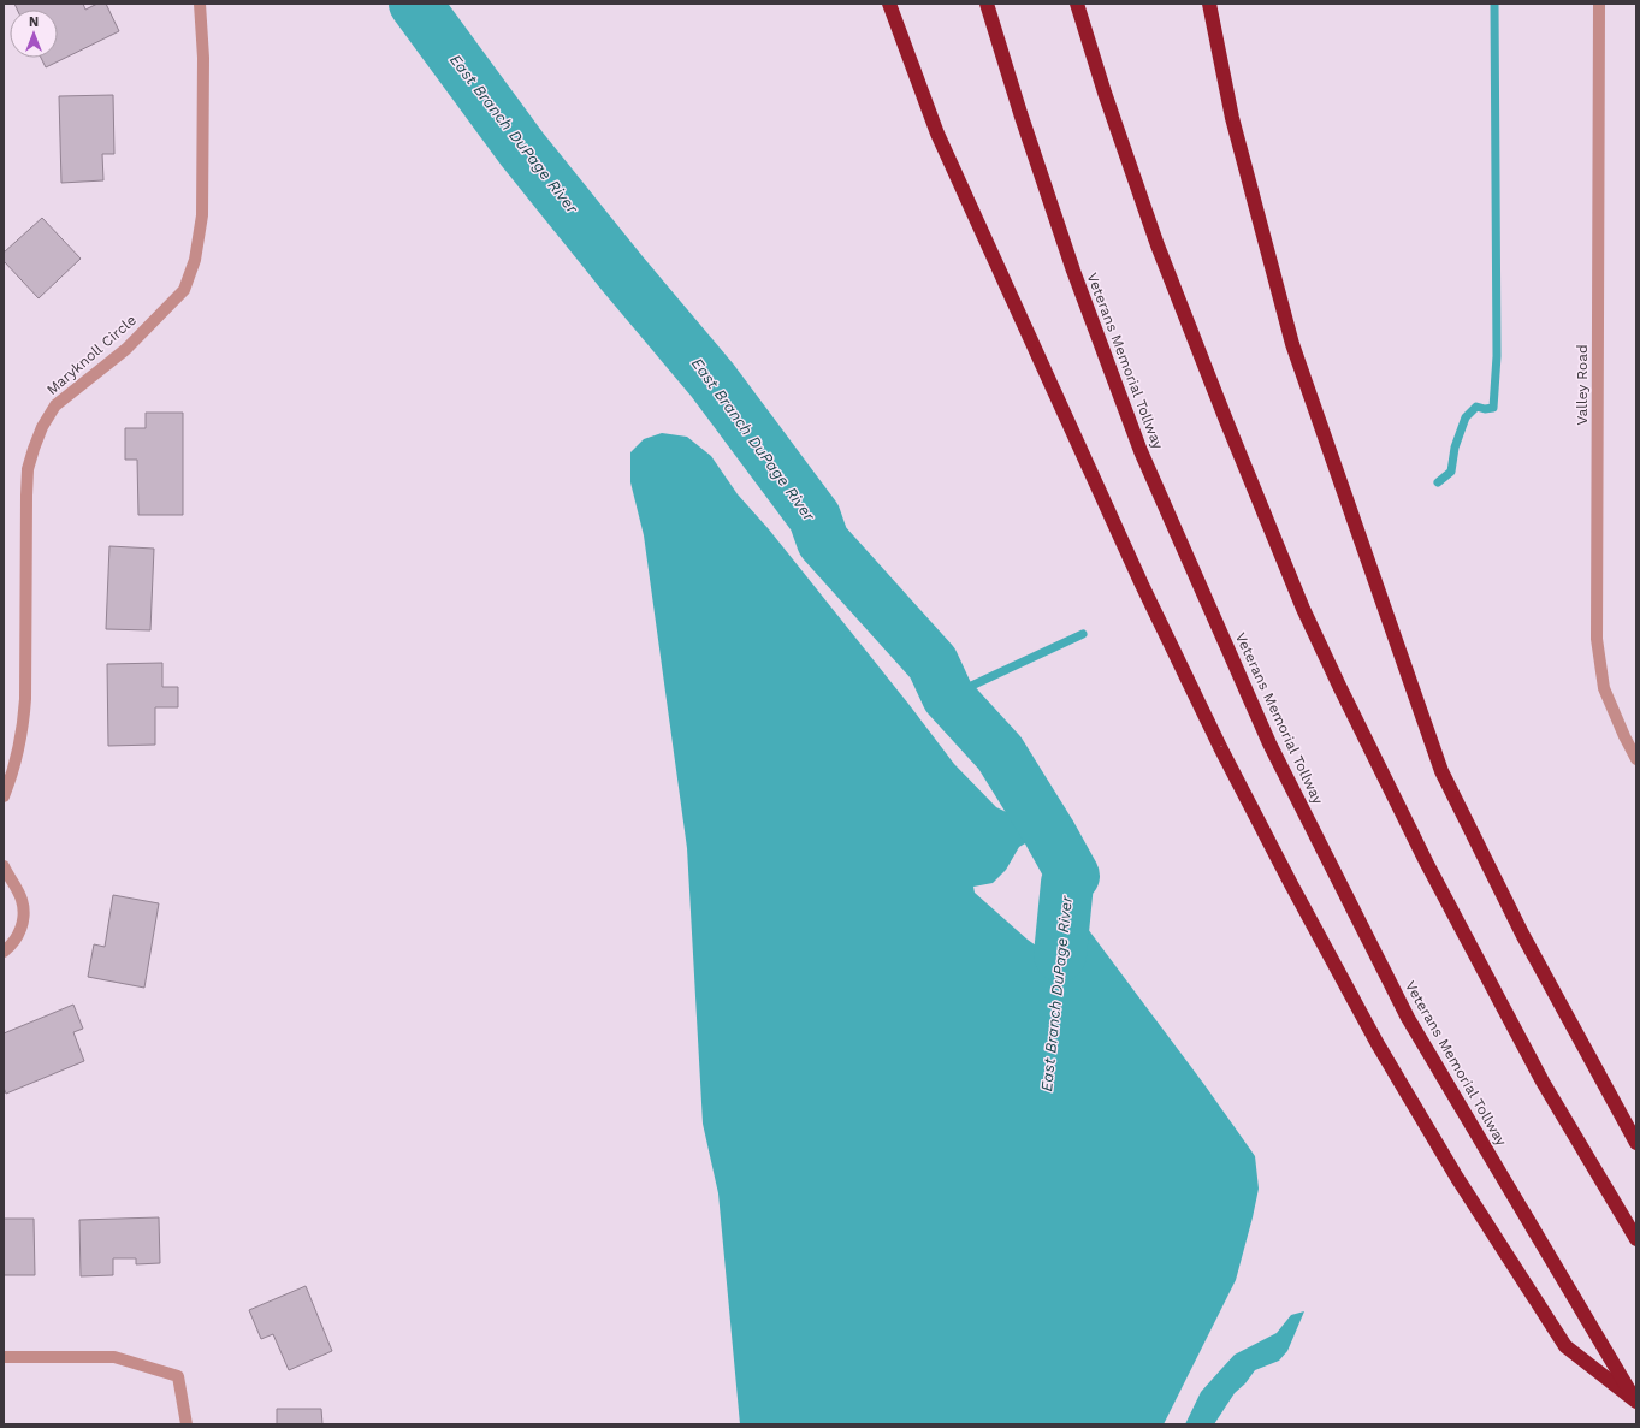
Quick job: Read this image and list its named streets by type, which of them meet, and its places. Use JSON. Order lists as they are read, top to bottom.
{
  "streets": {
    "highway": ["Veterans Memorial Tollway"],
    "street": ["Maryknoll Circle", "Valley Road"]
  },
  "water": ["East Branch DuPage River"],
  "north": "top"
}
